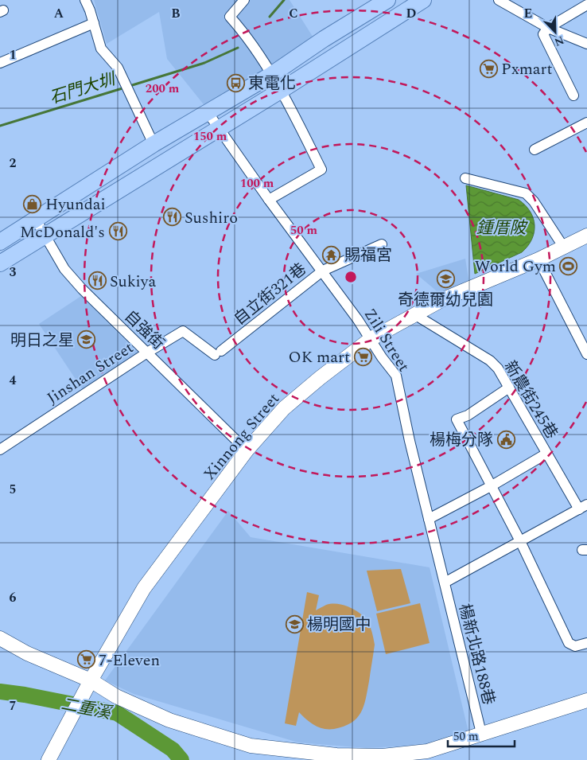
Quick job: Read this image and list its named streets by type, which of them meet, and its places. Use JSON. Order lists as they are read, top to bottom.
{
  "streets": {
    "street": [
      "自立街321巷",
      "自強街",
      "Zili Street",
      "Jinshan Street",
      "新農街245巷",
      "Xinnong Street",
      "楊新北路188巷"
    ]
  },
  "crossings": [
    ["自立街321巷", "Zili Street"],
    ["自立街321巷", "Jinshan Street"],
    ["自強街", "Jinshan Street"],
    ["自強街", "Xinnong Street"],
    ["Zili Street", "Xinnong Street"],
    ["Zili Street", "楊新北路188巷"],
    ["新農街245巷", "Xinnong Street"]
  ],
  "water": ["石門大圳", "鍾厝陂", "二重溪"],
  "places": {
    "supermarket": ["Pxmart", "OK mart", "7-Eleven"],
    "bus stop": ["東電化"],
    "shop": ["Hyundai"],
    "restaurant": ["Sushiro", "McDonald's", "Sukiya"],
    "temple": ["賜福宮"],
    "sports": ["World Gym"],
    "school or university": ["奇德爾幼兒園", "明日之星", "楊明國中"],
    "public building": ["楊梅分隊"]
  },
  "scale_bar": "50 m",
  "north": "bottom right",
  "grid": {
    "columns": [
      "A",
      "B",
      "C",
      "D",
      "E"
    ],
    "rows": [
      "1",
      "2",
      "3",
      "4",
      "5",
      "6",
      "7"
    ]
  },
  "rings": [
    "200 m",
    "150 m",
    "100 m",
    "50 m"
  ]
}
